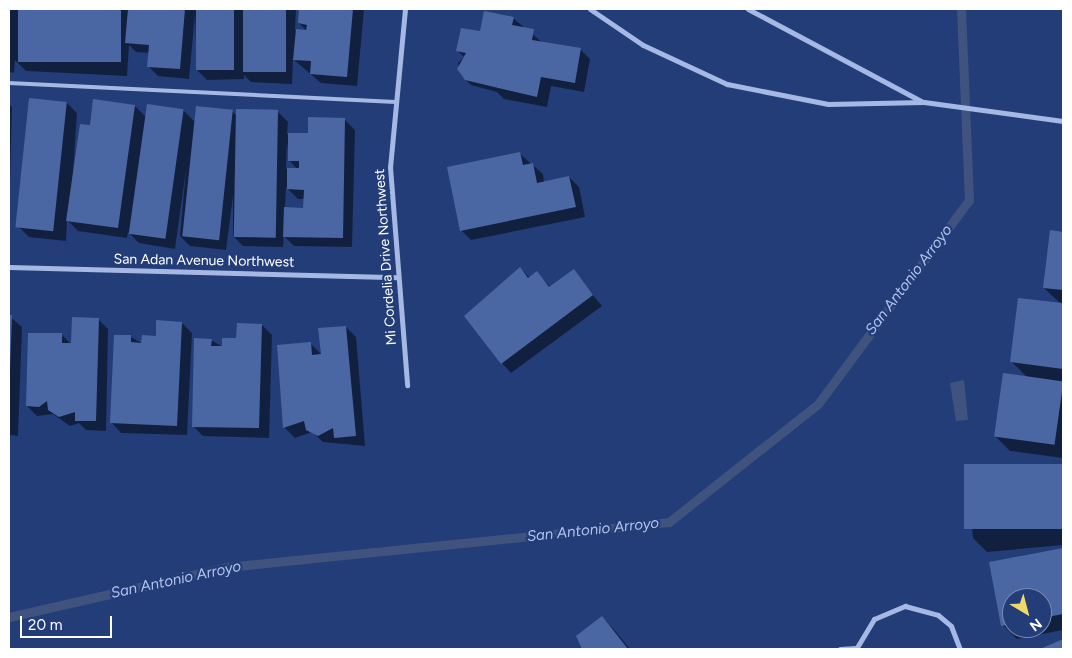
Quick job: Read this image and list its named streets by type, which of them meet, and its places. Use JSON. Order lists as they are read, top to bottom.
{
  "streets": {
    "street": ["Mi Cordelia Drive Northwest", "San Adan Avenue Northwest"]
  },
  "crossings": [
    ["Mi Cordelia Drive Northwest", "San Adan Avenue Northwest"]
  ],
  "water": ["San Antonio Arroyo"],
  "scale_bar": "20 m",
  "north": "bottom right"
}
